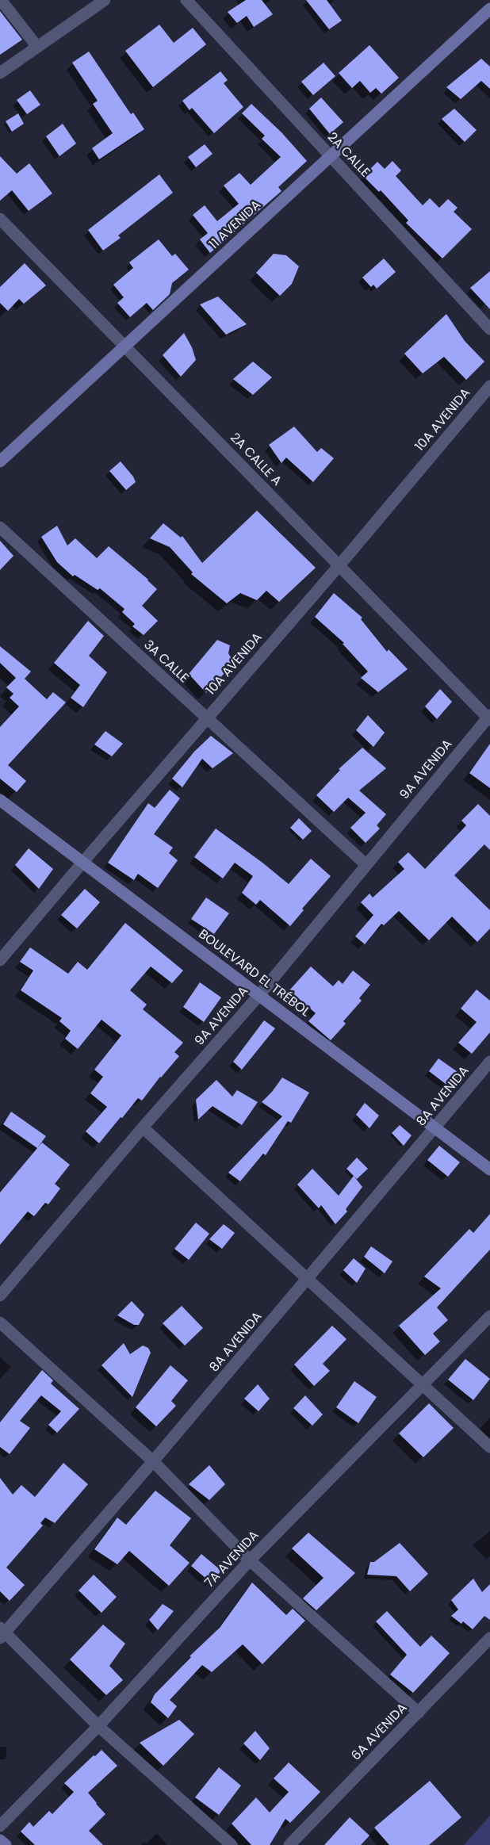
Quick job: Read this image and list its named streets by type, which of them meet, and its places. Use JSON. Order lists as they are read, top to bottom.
{
  "streets": {
    "street": [
      "2A CALLE",
      "11 AVENIDA",
      "10A AVENIDA",
      "2A CALLE A",
      "3A CALLE",
      "9A AVENIDA",
      "BOULEVARD EL TRÉBOL",
      "8A AVENIDA",
      "7A AVENIDA",
      "6A AVENIDA"
    ]
  },
  "crossings": [
    ["2A CALLE", "11 AVENIDA"],
    ["11 AVENIDA", "2A CALLE A"],
    ["10A AVENIDA", "2A CALLE A"],
    ["10A AVENIDA", "3A CALLE"],
    ["10A AVENIDA", "BOULEVARD EL TRÉBOL"],
    ["2A CALLE A", "9A AVENIDA"],
    ["3A CALLE", "9A AVENIDA"],
    ["9A AVENIDA", "BOULEVARD EL TRÉBOL"],
    ["BOULEVARD EL TRÉBOL", "8A AVENIDA"]
  ]
}
